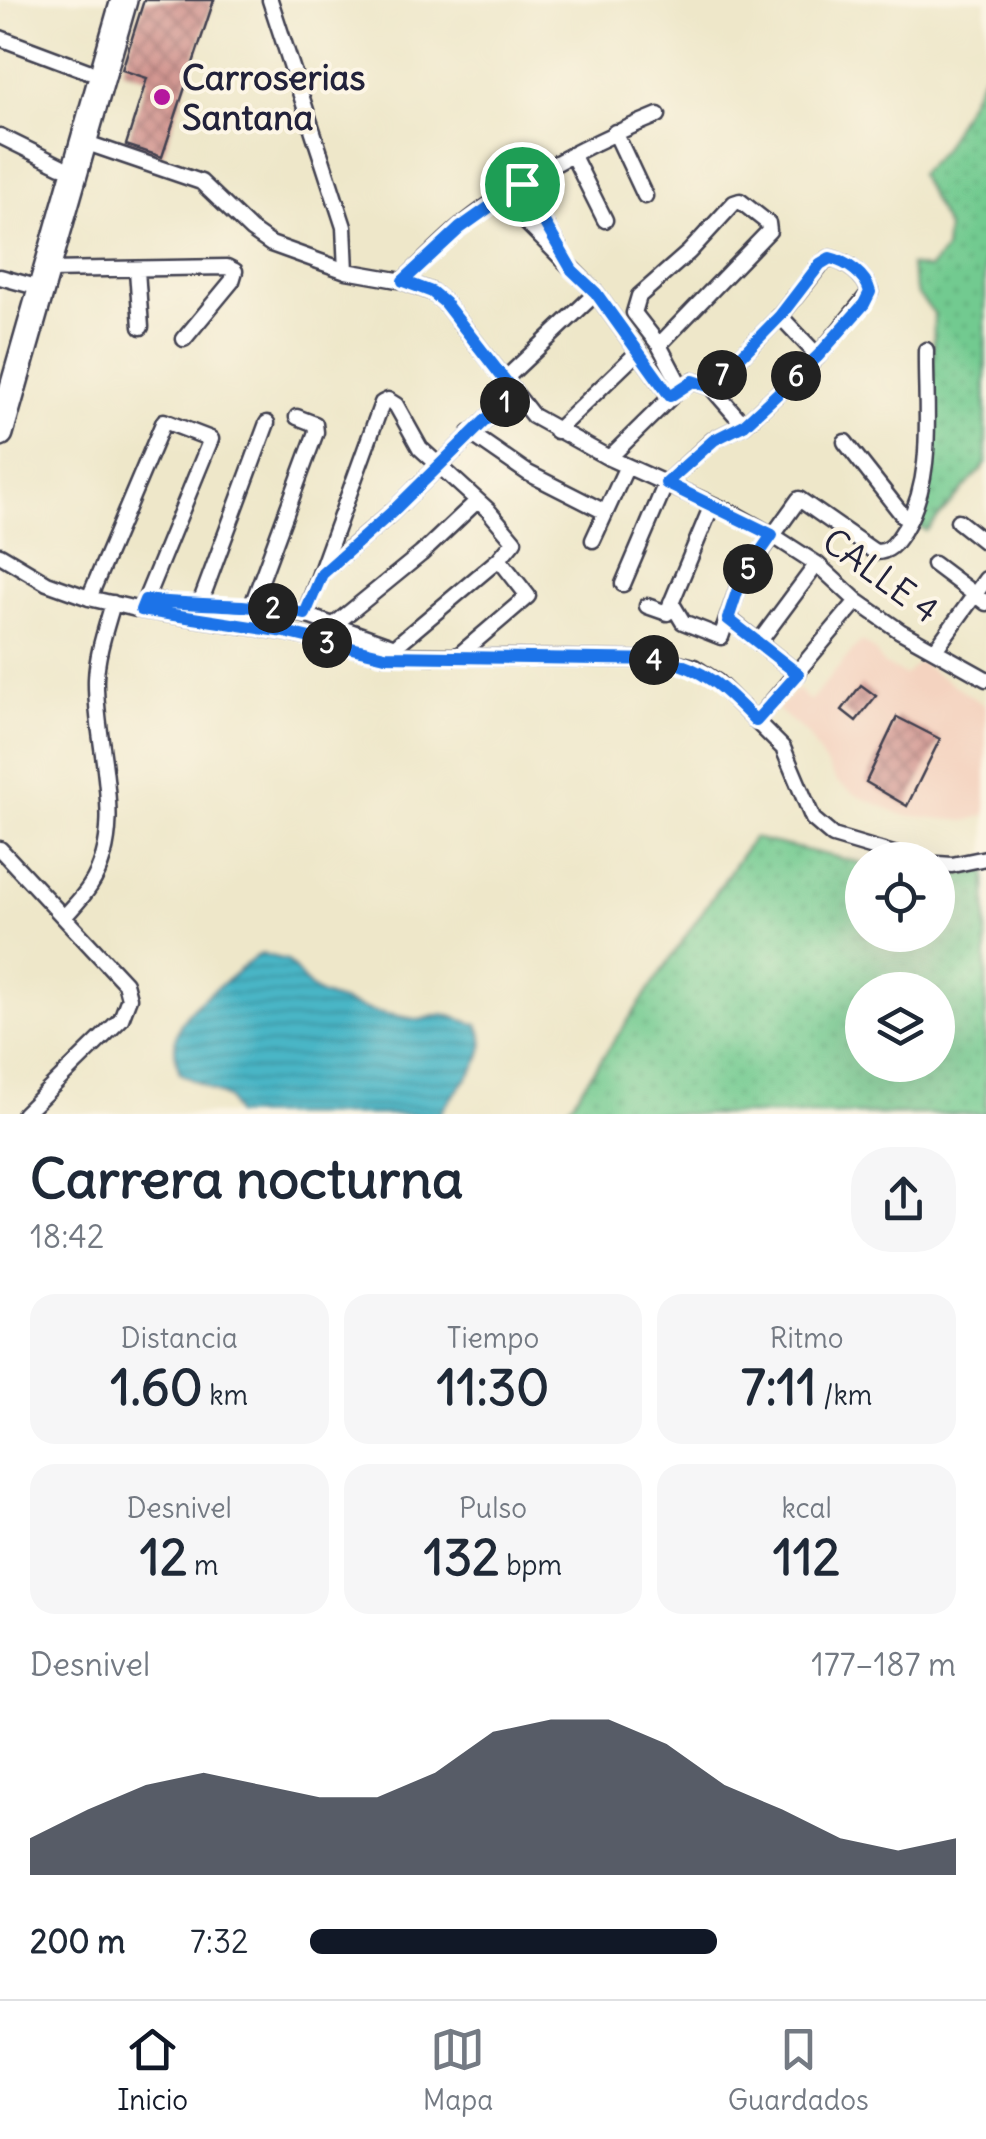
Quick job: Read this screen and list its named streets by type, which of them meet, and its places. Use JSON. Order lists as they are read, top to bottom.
{
  "streets": {
    "street": ["CALLE 4"]
  },
  "places": ["Carroserias Santana"],
  "page": {
    "pins": [
      "7",
      "6",
      "1",
      "5",
      "2",
      "3",
      "4"
    ],
    "heading": ["Carrera nocturna", "18:42"],
    "stats": [
      ["Distancia", "1.60 km"],
      ["Tiempo", "11:30"],
      ["Ritmo", "7:11 /km"],
      ["Desnivel", "12 m"],
      ["Pulso", "132 bpm"],
      ["kcal", "112"]
    ],
    "chart": ["Desnivel", "177–187 m"],
    "list": [
      {
        "name": "200 m",
        "note": "7:32"
      }
    ],
    "tabs": ["Inicio", "Mapa", "Guardados"]
  }
}
